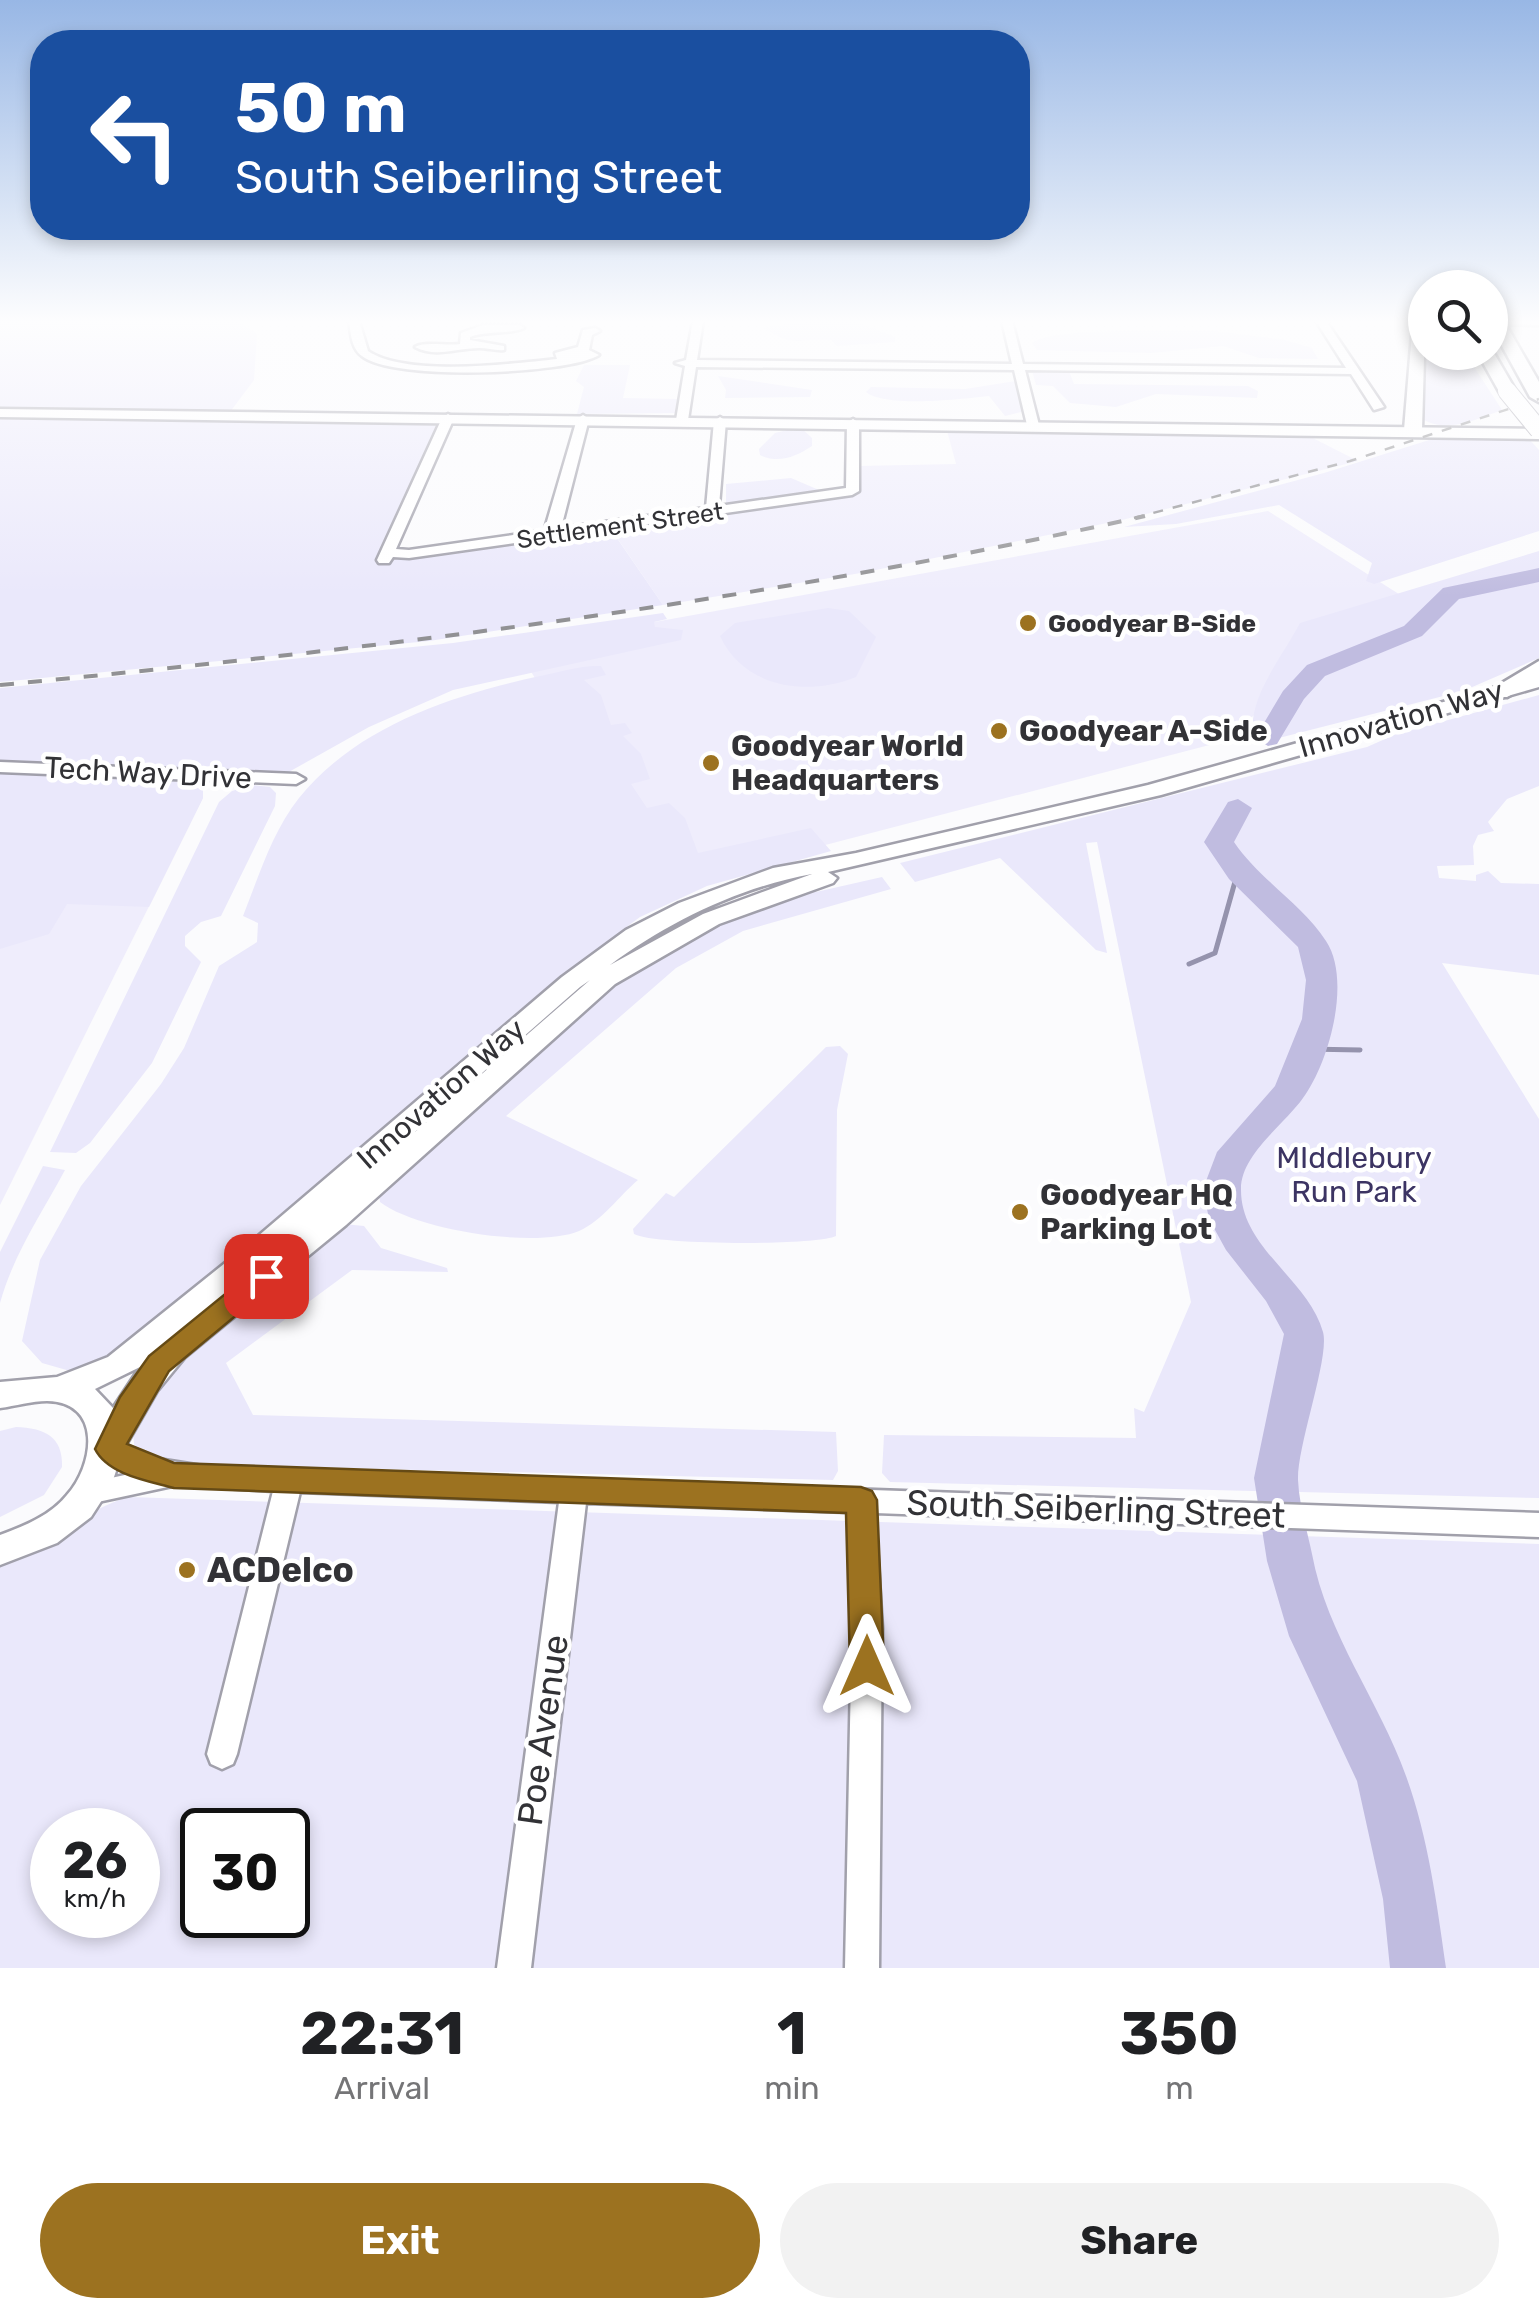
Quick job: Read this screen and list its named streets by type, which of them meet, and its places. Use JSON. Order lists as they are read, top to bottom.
{
  "streets": {
    "main road": ["Innovation Way"],
    "street": [
      "Settlement Street",
      "Tech Way Drive",
      "South Seiberling Street",
      "Poe Avenue"
    ]
  },
  "crossings": [
    ["Innovation Way", "South Seiberling Street"],
    ["South Seiberling Street", "Poe Avenue"]
  ],
  "parks": ["MIddlebury Run Park"],
  "places": [
    "Goodyear B-Side",
    "Goodyear A-Side",
    "Goodyear World Headquarters",
    "Goodyear HQ Parking Lot",
    "ACDelco"
  ],
  "page": {
    "turn": ["50 m", "South Seiberling Street"],
    "speed": "26 km/h",
    "limit": "30",
    "eta": [
      "22:31",
      "Arrival",
      "1",
      "min",
      "350",
      "m"
    ],
    "buttons": ["Exit", "Share"]
  }
}
